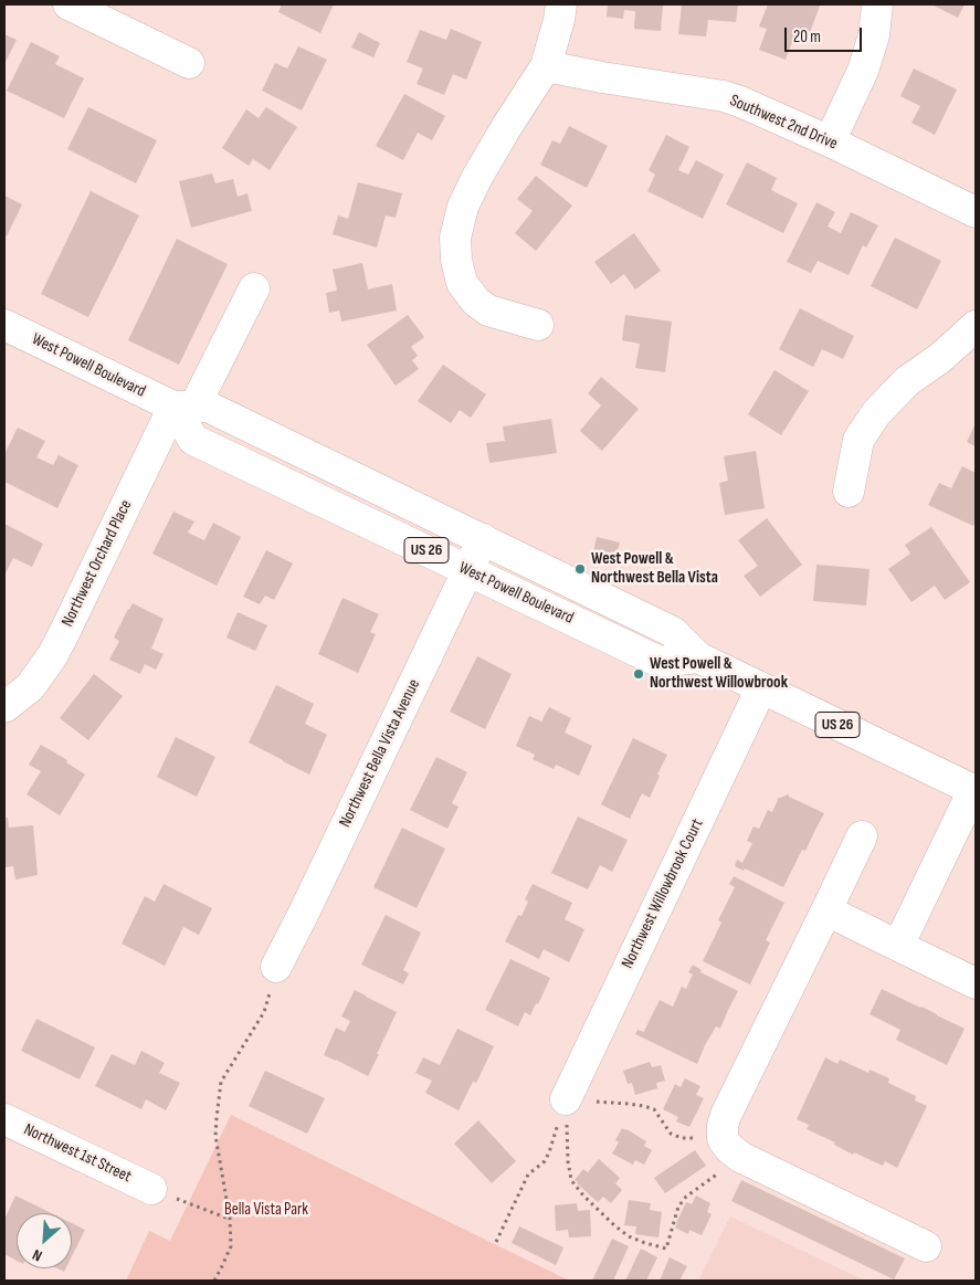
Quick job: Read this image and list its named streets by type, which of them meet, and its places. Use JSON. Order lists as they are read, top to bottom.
{
  "streets": {
    "street": [
      "Southwest 2nd Drive",
      "West Powell Boulevard",
      "US 26",
      "Northwest Orchard Place",
      "Northwest Bella Vista Avenue",
      "Northwest Willowbrook Court",
      "Northwest 1st Street"
    ]
  },
  "crossings": [
    ["West Powell Boulevard", "Northwest Orchard Place"],
    ["West Powell Boulevard", "Northwest Bella Vista Avenue"],
    ["West Powell Boulevard", "Northwest Willowbrook Court"]
  ],
  "parks": ["Bella Vista Park"],
  "places": ["West Powell & Northwest Bella Vista", "West Powell & Northwest Willowbrook"],
  "scale_bar": "20 m",
  "north": "bottom left"
}
